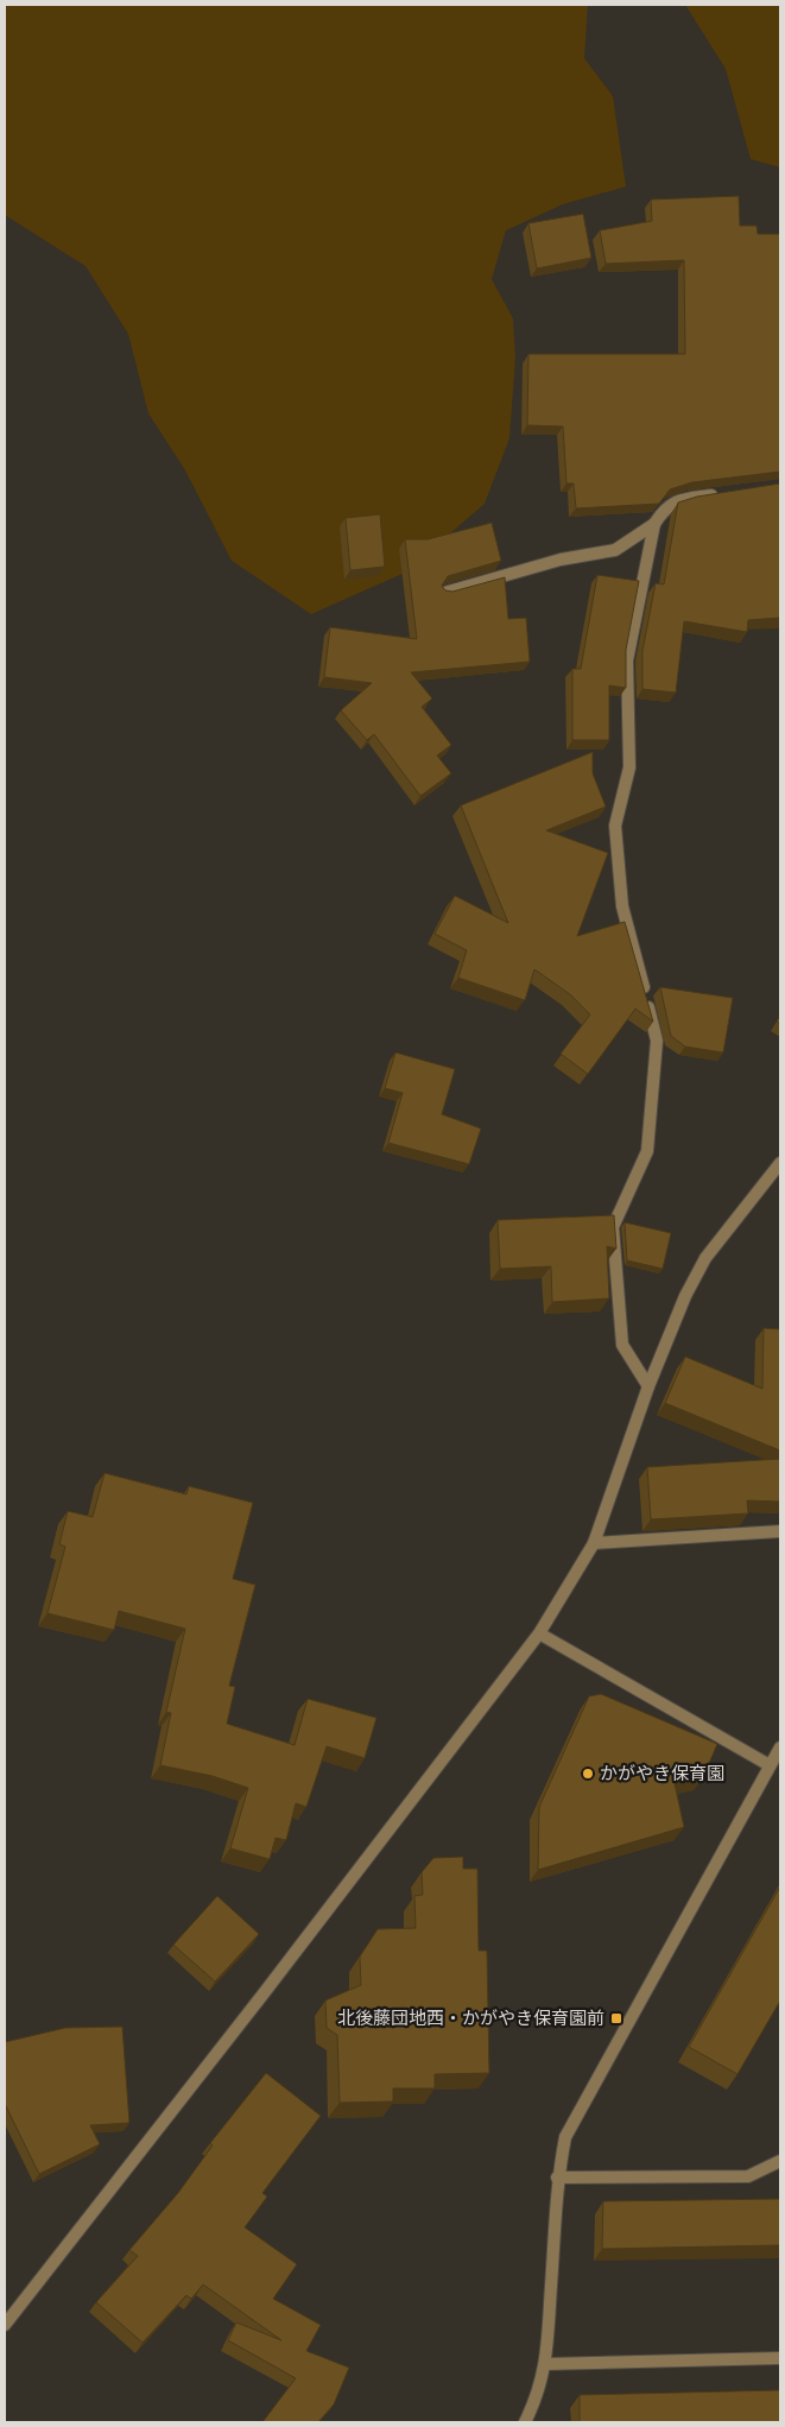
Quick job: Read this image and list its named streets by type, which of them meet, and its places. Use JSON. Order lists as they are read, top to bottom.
{
  "places": {
    "other": ["かがやき保育園"],
    "transit": ["北後藤団地西・かがやき保育園前"]
  }
}
